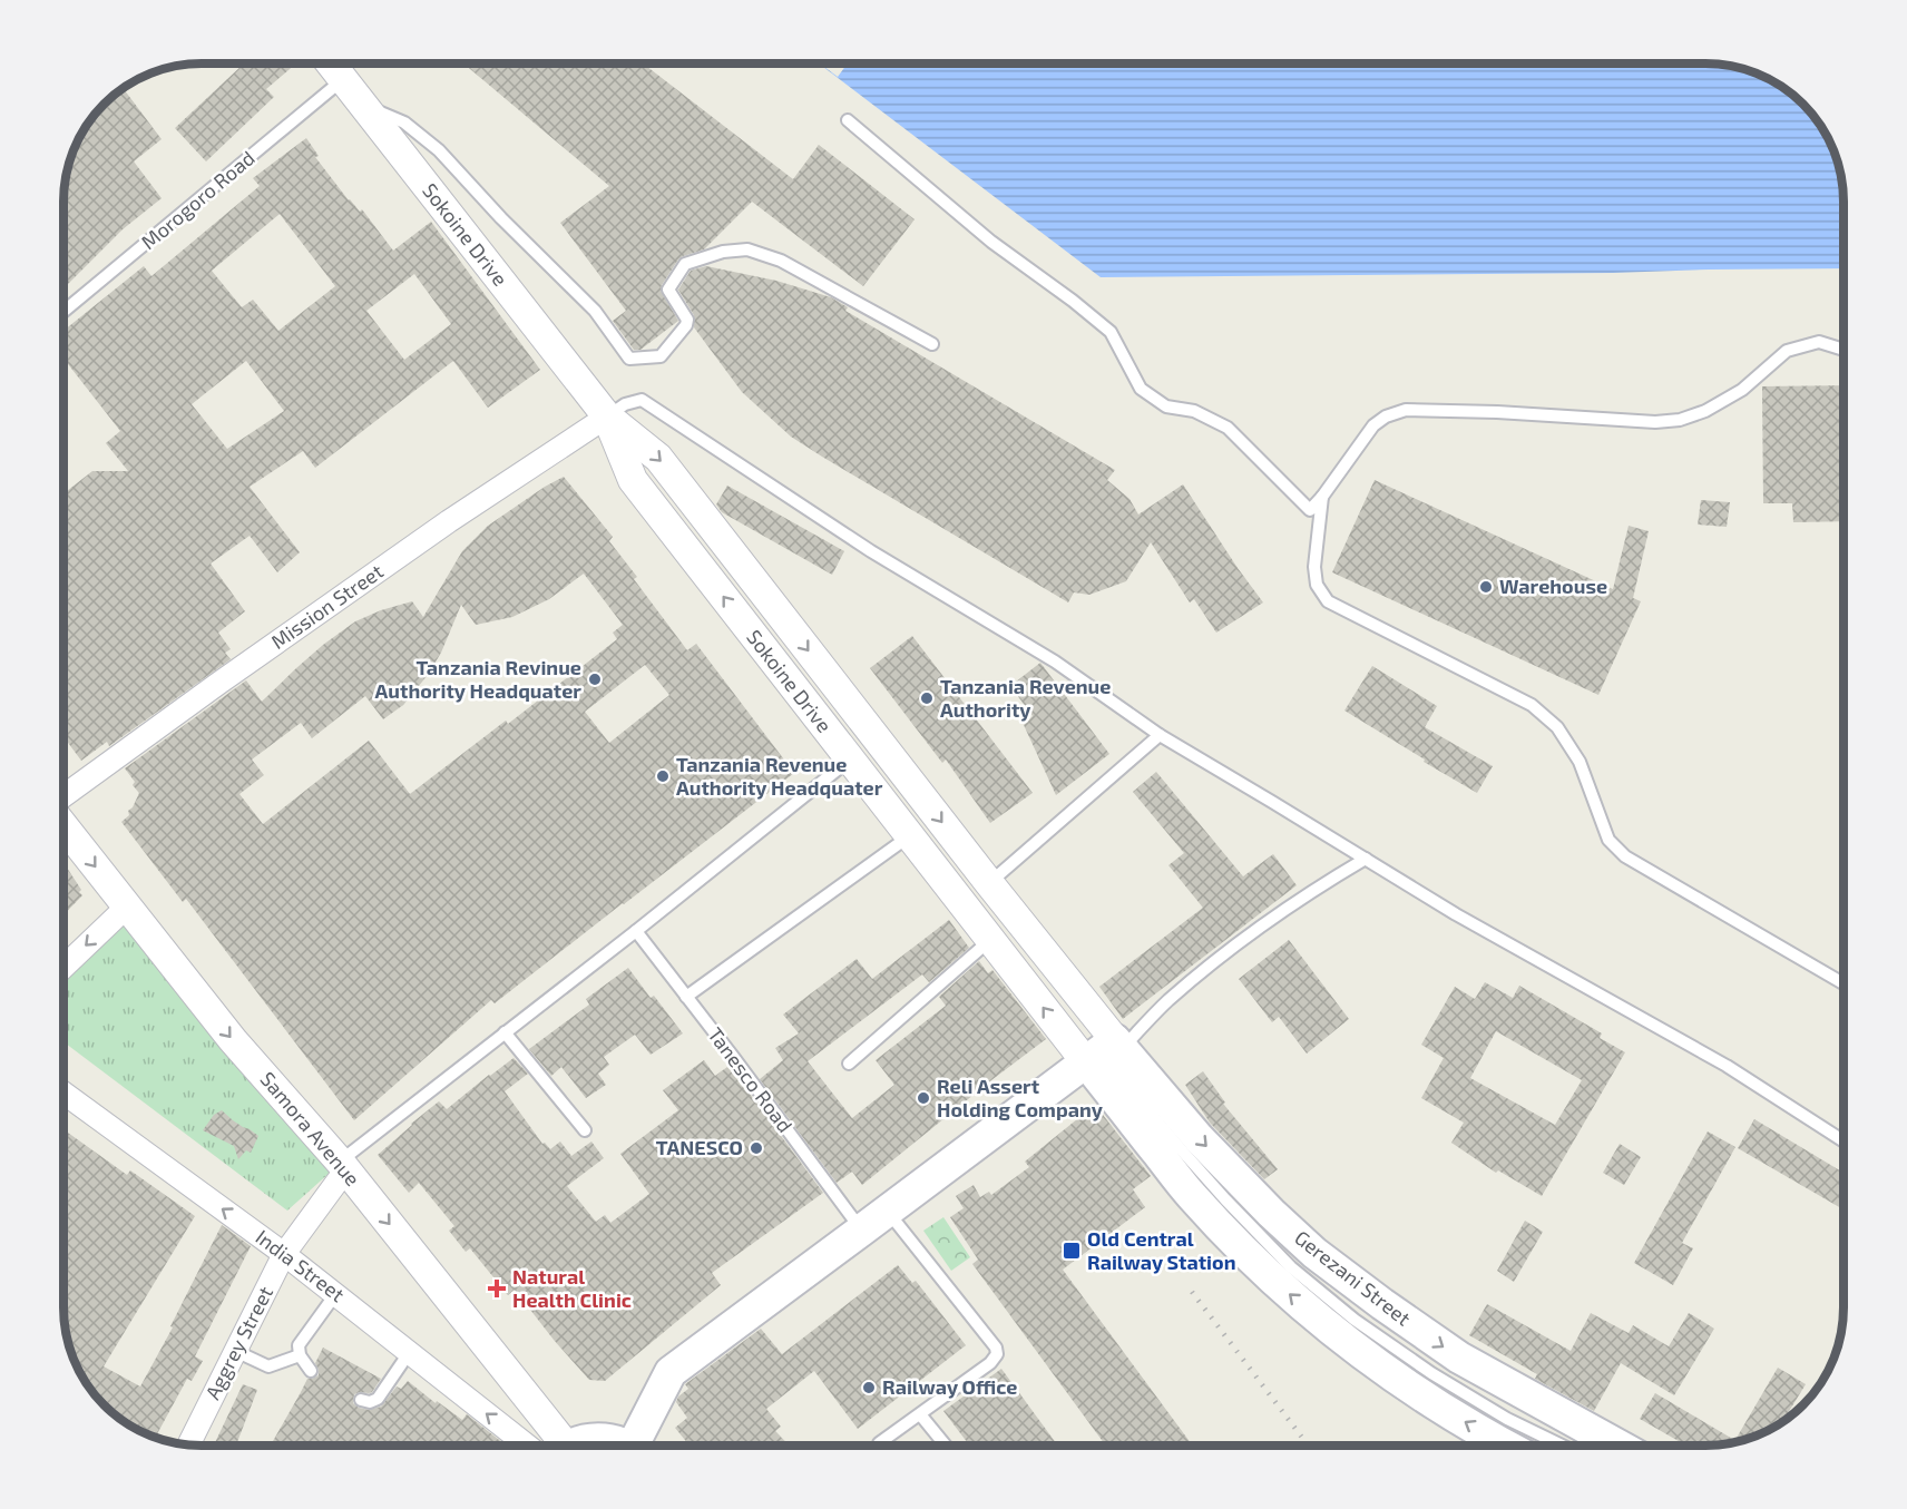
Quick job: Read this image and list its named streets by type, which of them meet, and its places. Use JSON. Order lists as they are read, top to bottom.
{
  "streets": {
    "main road": ["Gerezani Street"],
    "street": [
      "Sokoine Drive",
      "Mission Street",
      "Samora Avenue",
      "India Street",
      "Aggrey Street"
    ],
    "lane": ["Morogoro Road", "Tanesco Road"]
  },
  "crossings": [
    ["Morogoro Road", "Sokoine Drive"],
    ["Sokoine Drive", "Mission Street"],
    ["Sokoine Drive", "Gerezani Street"],
    ["Samora Avenue", "Aggrey Street"],
    ["India Street", "Aggrey Street"]
  ],
  "one_way": ["Samora Avenue", "India Street"],
  "places": {
    "other": [
      "Warehouse",
      "Tanzania Revinue Authority Headquater",
      "Tanzania Revenue Authority",
      "Tanzania Revenue Authority Headquater",
      "Reli Assert Holding Company",
      "TANESCO",
      "Railway Office"
    ],
    "transit": ["Old Central Railway Station"],
    "health": ["Natural Health Clinic"]
  }
}
